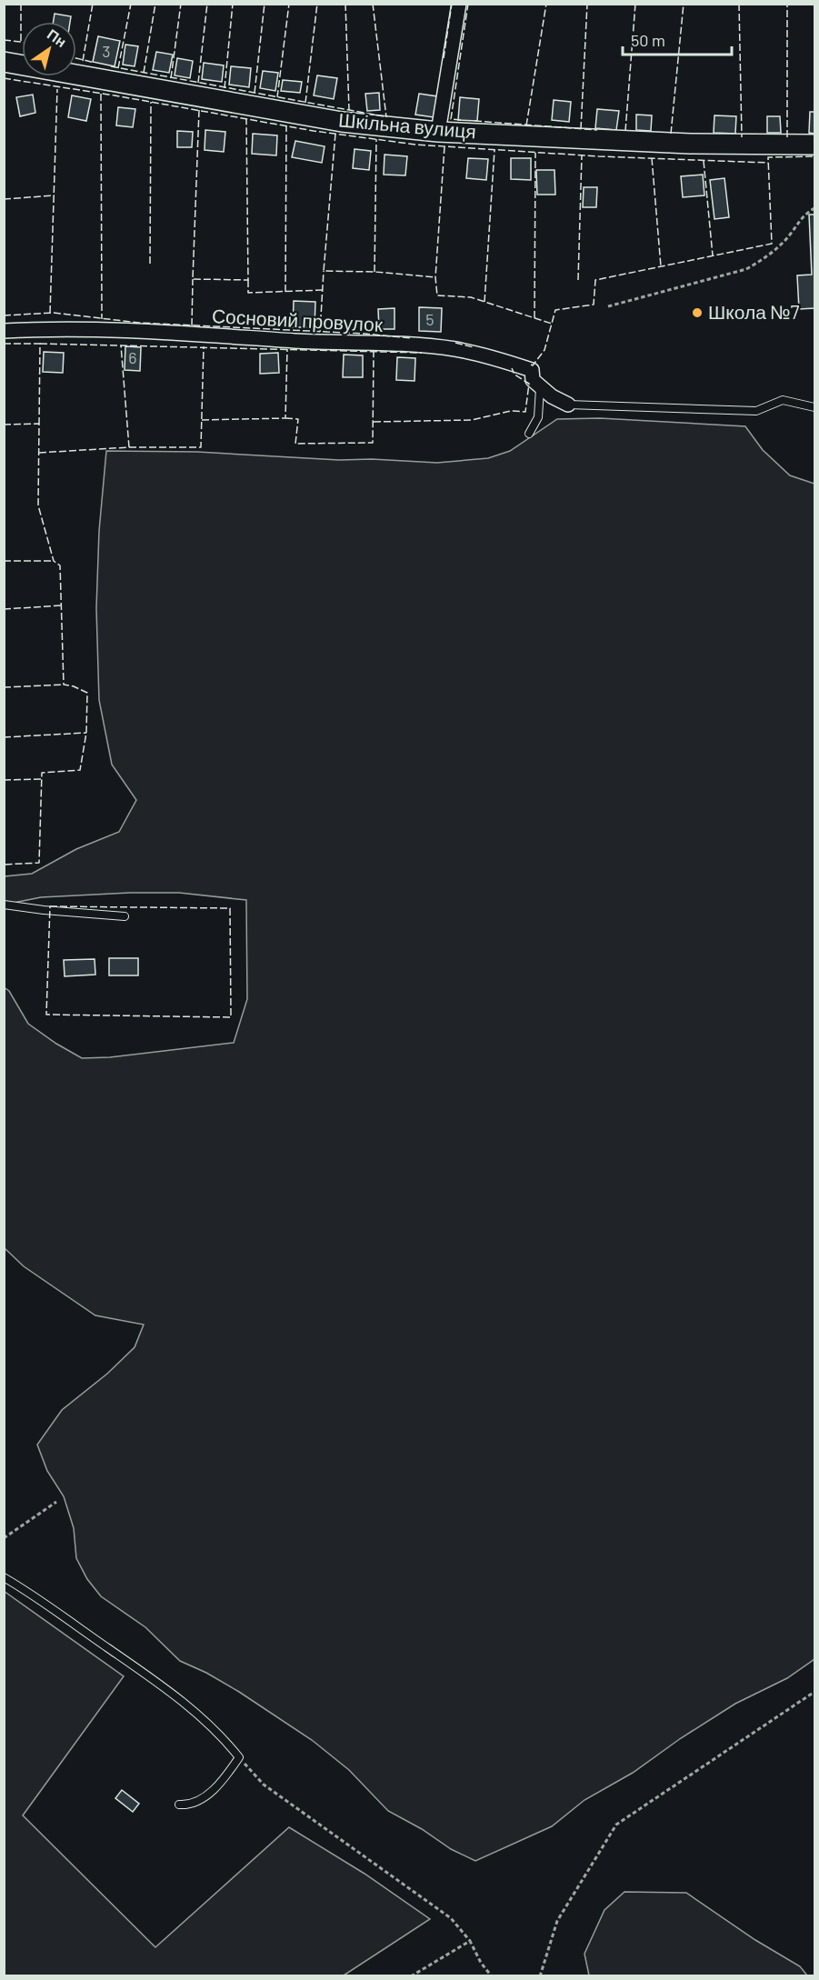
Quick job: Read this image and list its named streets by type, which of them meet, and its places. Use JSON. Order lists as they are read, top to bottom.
{
  "streets": {
    "street": ["Шкільна вулиця", "Сосновий провулок"]
  },
  "places": ["Школа №7"],
  "house_numbers": ["3", "5", "6"],
  "scale_bar": "50 m",
  "north": "top right"
}
